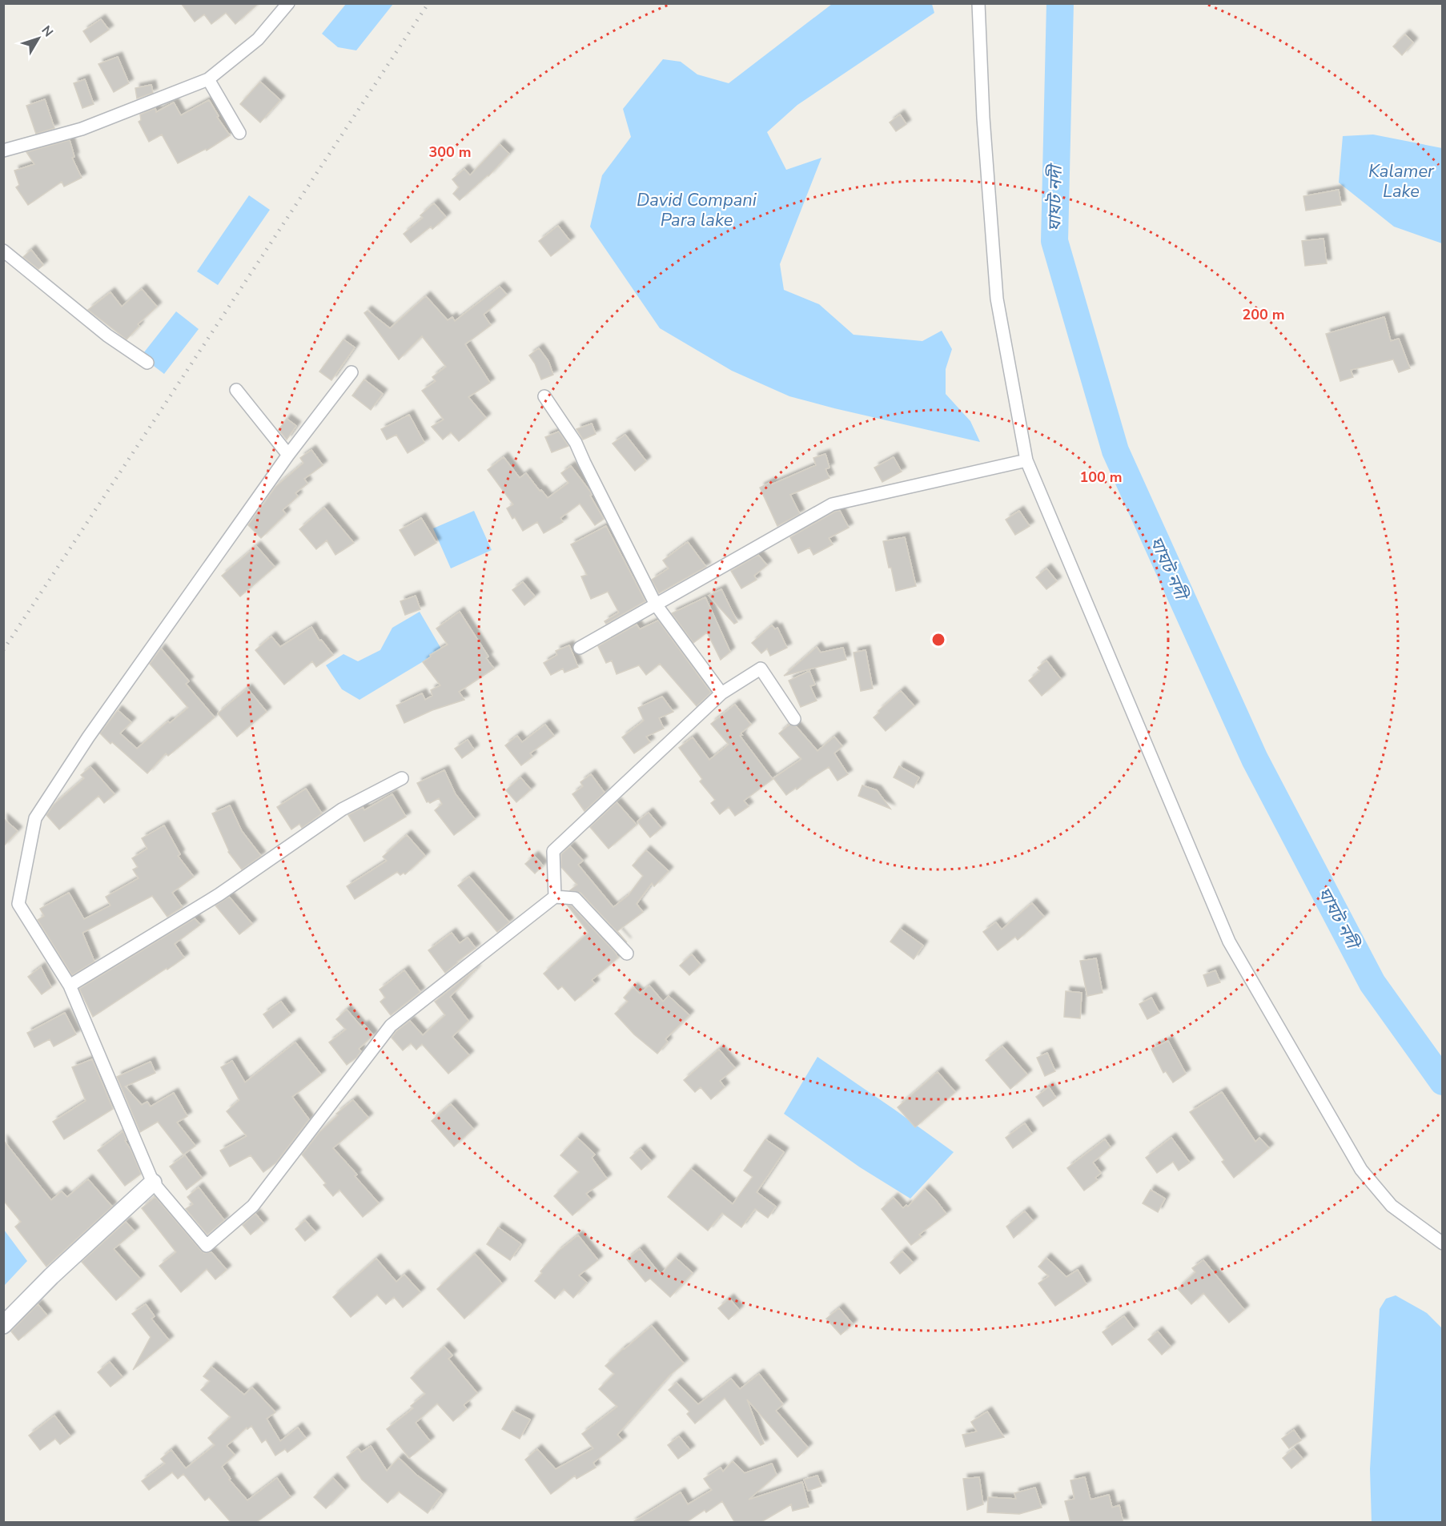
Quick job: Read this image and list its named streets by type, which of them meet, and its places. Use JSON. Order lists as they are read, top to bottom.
{
  "water": ["Kalamer Lake", "ঘাঘট নদী", "David Compani Para lake"],
  "north": "top right",
  "rings": ["300 m", "200 m", "100 m"]
}
